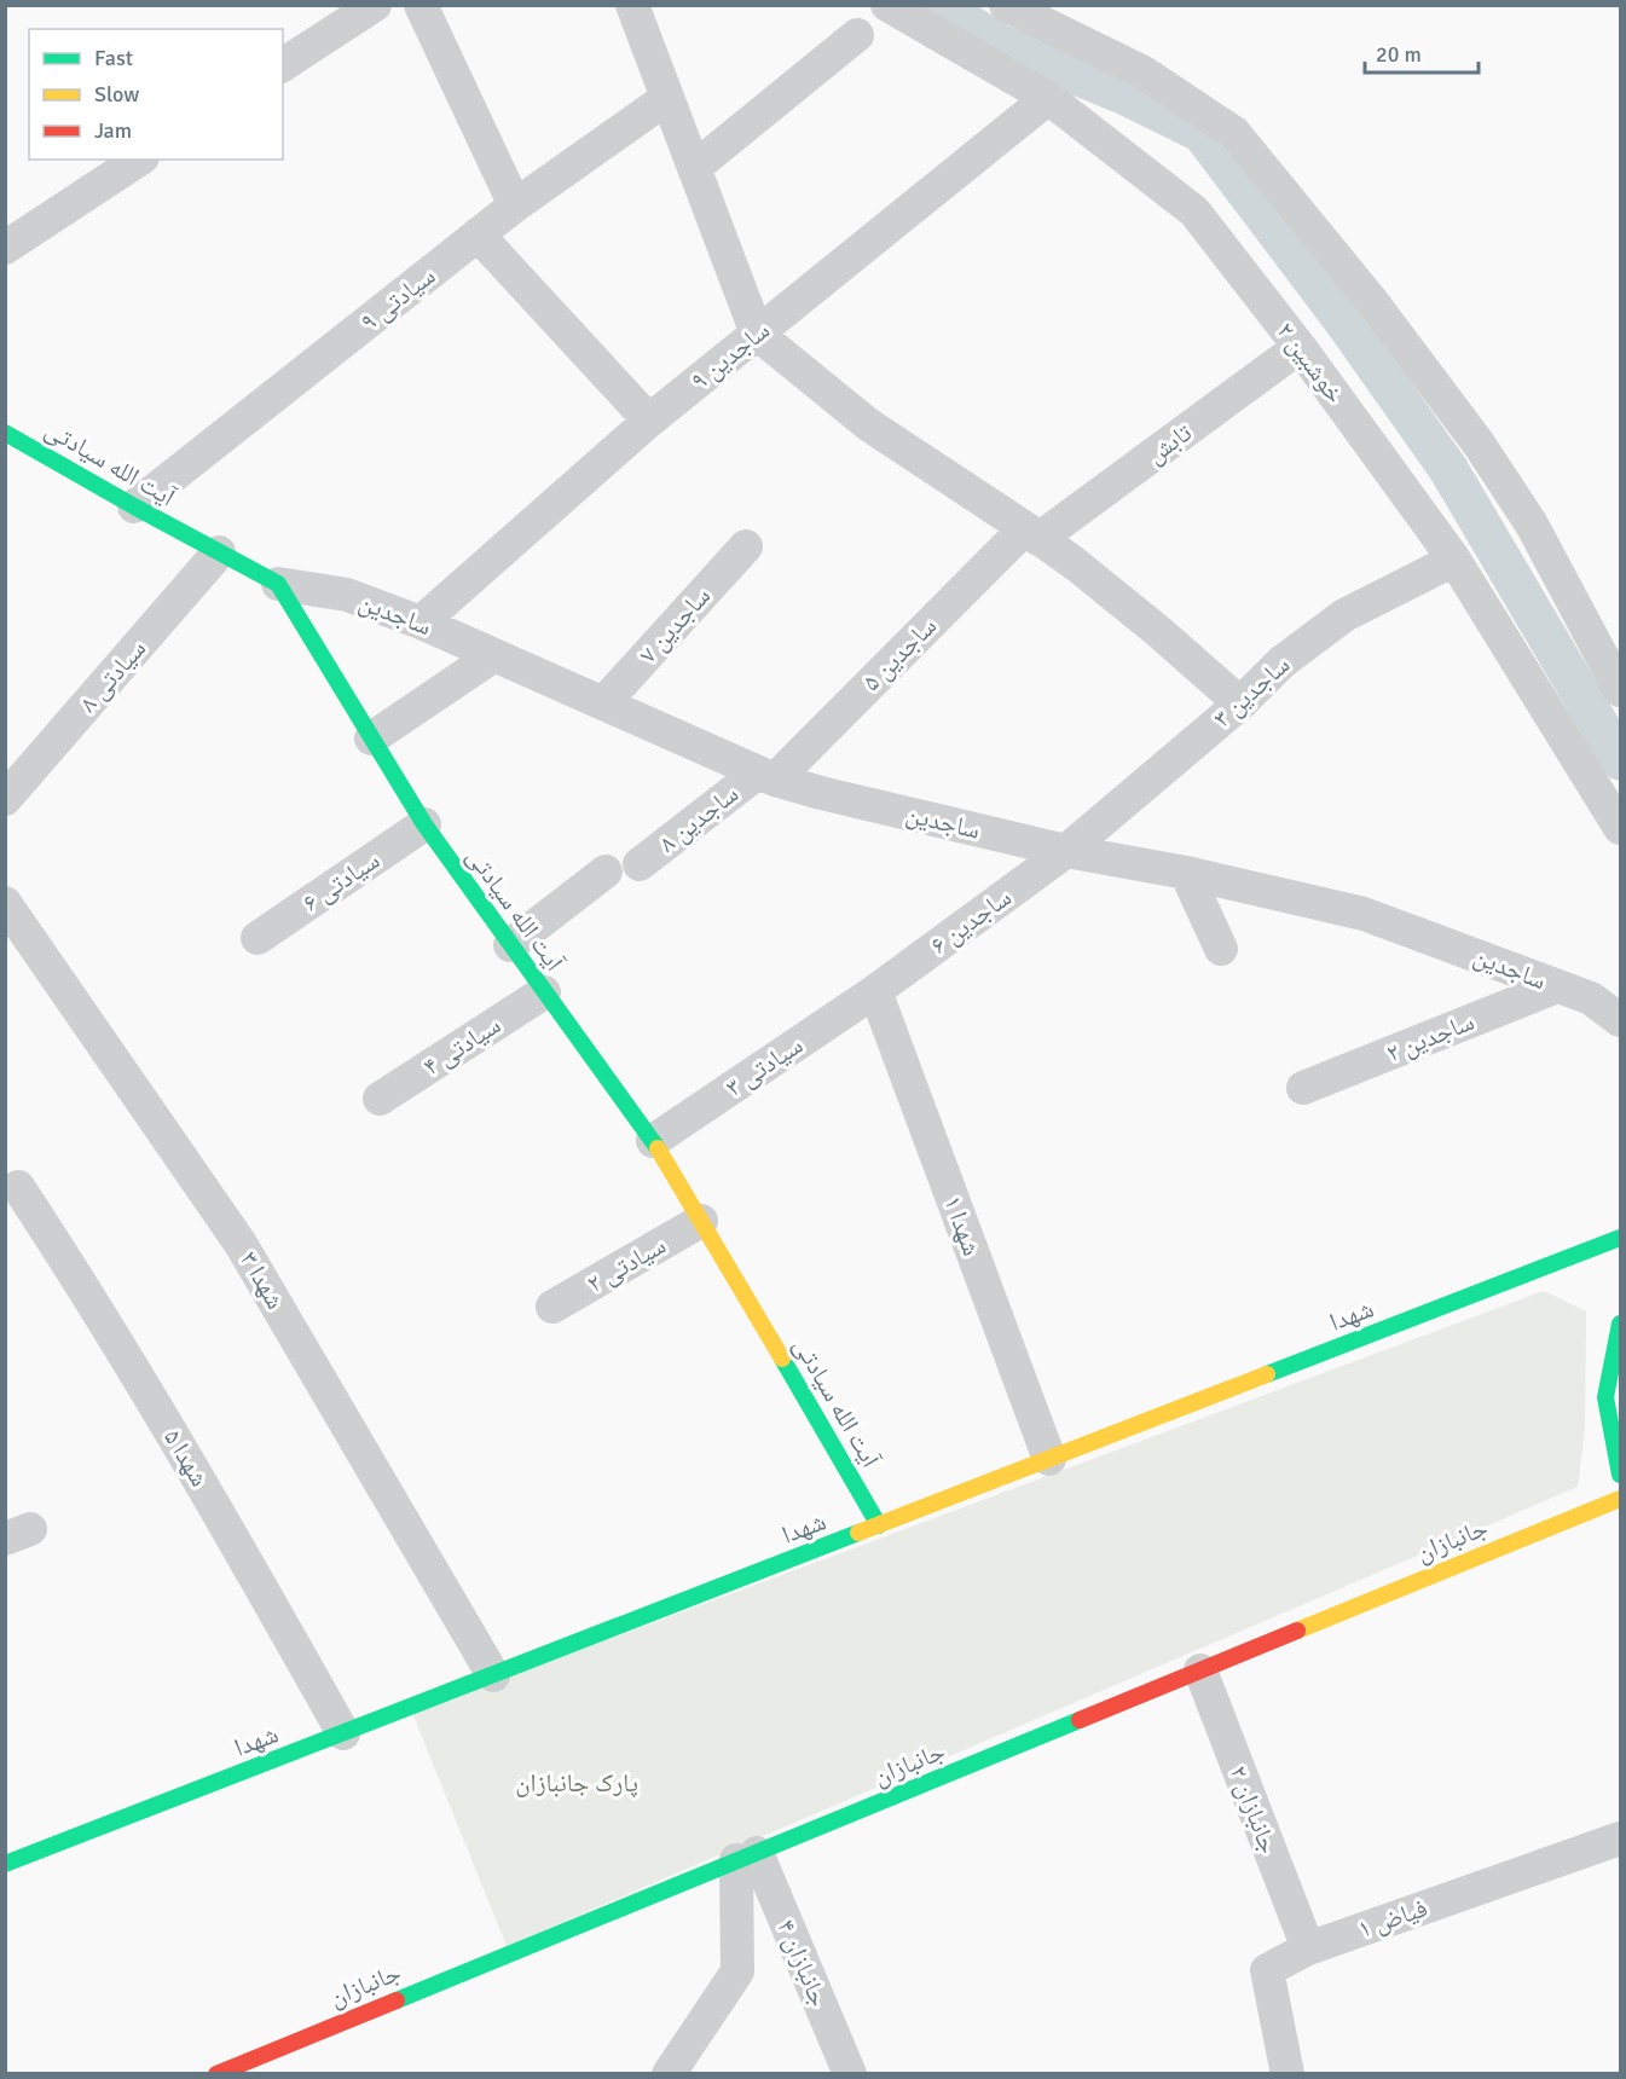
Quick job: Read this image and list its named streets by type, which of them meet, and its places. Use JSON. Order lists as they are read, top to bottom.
{
  "streets": {
    "main road": ["آیت الله سیادتی", "شهدا", "جانبازان"],
    "street": [
      "سیادتی ۹",
      "ساجدین ۹",
      "خوشبین ۲",
      "تابش",
      "ساجدین",
      "ساجدین ۷",
      "ساجدین ۵",
      "سیادتی ۸",
      "ساجدین ۳",
      "ساجدین ۸",
      "سیادتی ۶",
      "ساجدین ۶",
      "ساجدین ۲",
      "سیادتی ۴",
      "سیادتی ۳",
      "شهدا ۱",
      "سیادتی ۲",
      "شهدا ۳",
      "شهدا ۵",
      "جانبازان ۲",
      "فیاض ۱",
      "جانبازان ۴"
    ]
  },
  "crossings": [
    ["سیادتی ۹", "آیت الله سیادتی"],
    ["ساجدین ۹", "خوشبین ۲"],
    ["ساجدین ۹", "ساجدین"],
    ["خوشبین ۲", "تابش"],
    ["خوشبین ۲", "ساجدین ۳"],
    ["تابش", "ساجدین ۵"],
    ["آیت الله سیادتی", "ساجدین"],
    ["آیت الله سیادتی", "سیادتی ۸"],
    ["آیت الله سیادتی", "سیادتی ۶"],
    ["آیت الله سیادتی", "سیادتی ۴"],
    ["آیت الله سیادتی", "سیادتی ۳"],
    ["آیت الله سیادتی", "سیادتی ۲"],
    ["آیت الله سیادتی", "شهدا"],
    ["ساجدین", "ساجدین ۷"],
    ["ساجدین", "ساجدین ۵"],
    ["ساجدین", "ساجدین ۳"],
    ["ساجدین", "ساجدین ۸"],
    ["ساجدین", "ساجدین ۶"],
    ["ساجدین", "ساجدین ۲"],
    ["ساجدین ۵", "ساجدین ۸"],
    ["ساجدین ۳", "ساجدین ۶"],
    ["ساجدین ۶", "سیادتی ۳"],
    ["ساجدین ۶", "شهدا ۱"],
    ["سیادتی ۳", "شهدا ۱"],
    ["شهدا ۱", "شهدا"],
    ["شهدا ۳", "شهدا"],
    ["شهدا", "شهدا ۵"],
    ["جانبازان", "جانبازان ۲"],
    ["جانبازان", "جانبازان ۴"],
    ["جانبازان ۲", "فیاض ۱"]
  ],
  "parks": ["پارک جانبازان"],
  "legend": ["Fast", "Slow", "Jam"],
  "scale_bar": "20 m"
}
